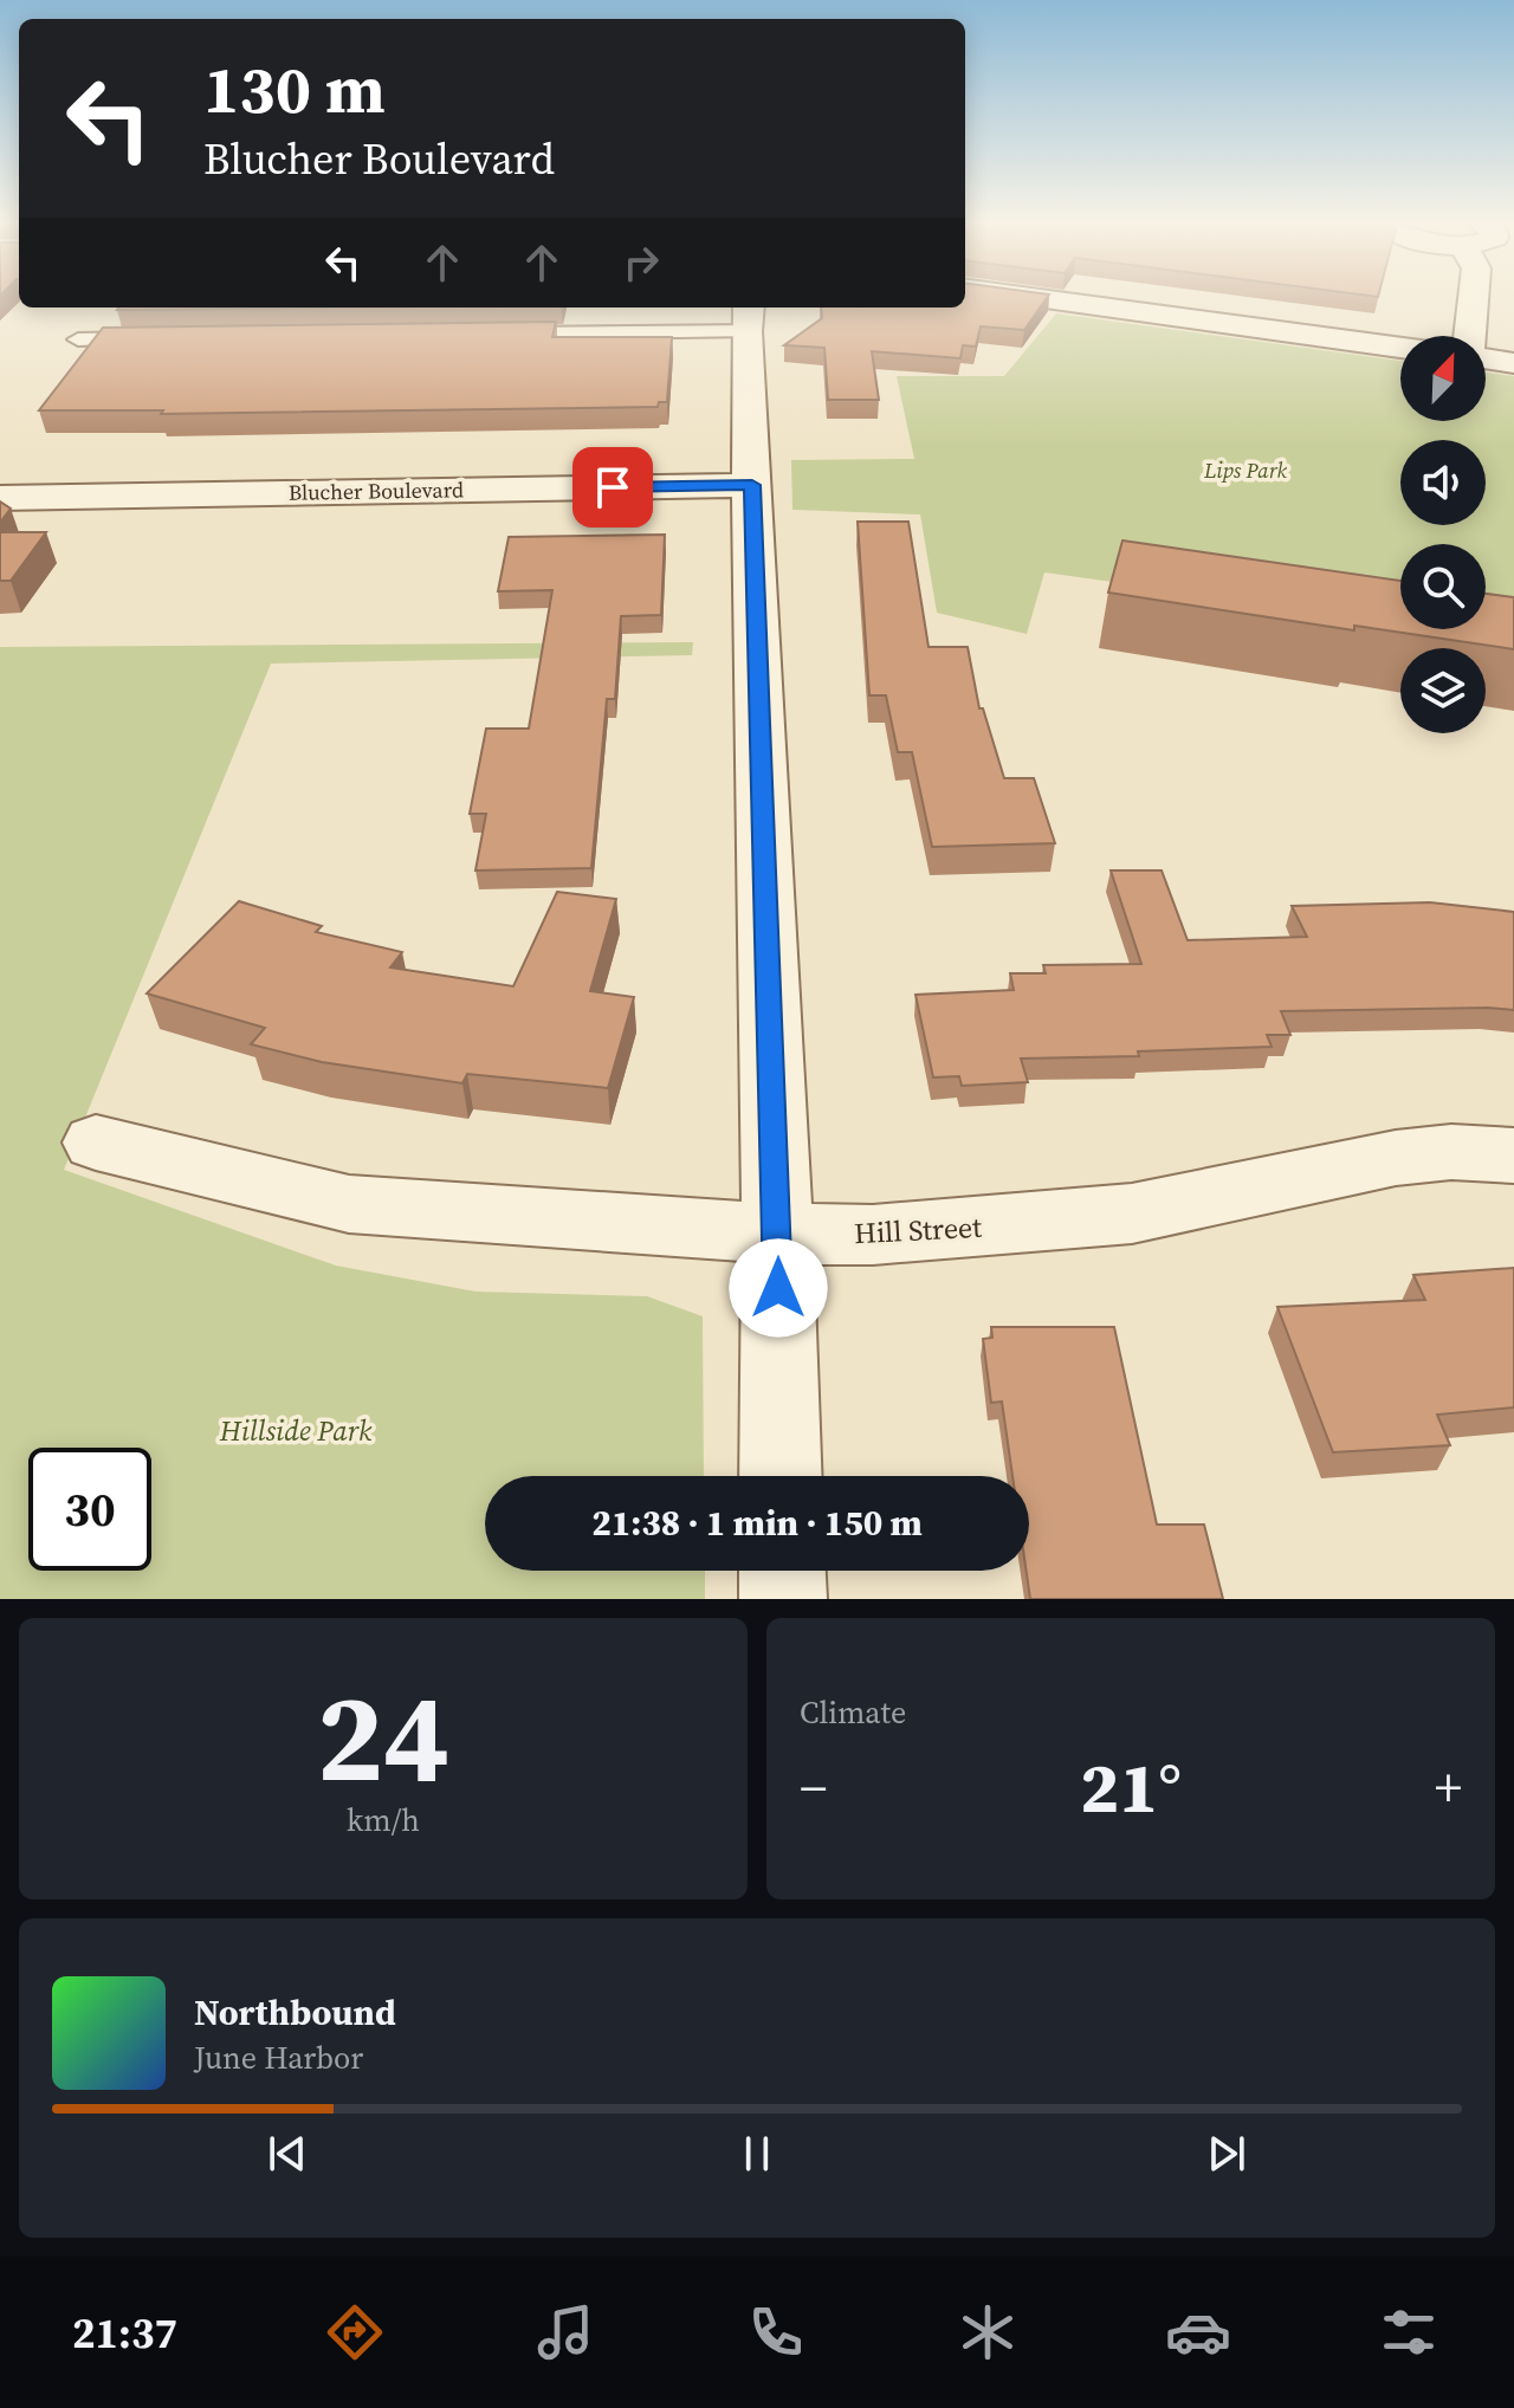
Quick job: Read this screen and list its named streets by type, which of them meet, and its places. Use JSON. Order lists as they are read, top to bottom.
{
  "streets": {
    "street": ["Blucher Boulevard", "Hill Street"]
  },
  "parks": ["Lips Park", "Hillside Park"],
  "north": "top right",
  "page": {
    "turn": ["130 m", "Blucher Boulevard"],
    "limit": "30",
    "trip": "21:38 · 1 min · 150 m",
    "tile": [
      ["24", "km/h"],
      "Climate"
    ],
    "heat": ["−", "21°", "+"],
    "song": ["Northbound", "June Harbor"],
    "tabs": "21:37"
  }
}
